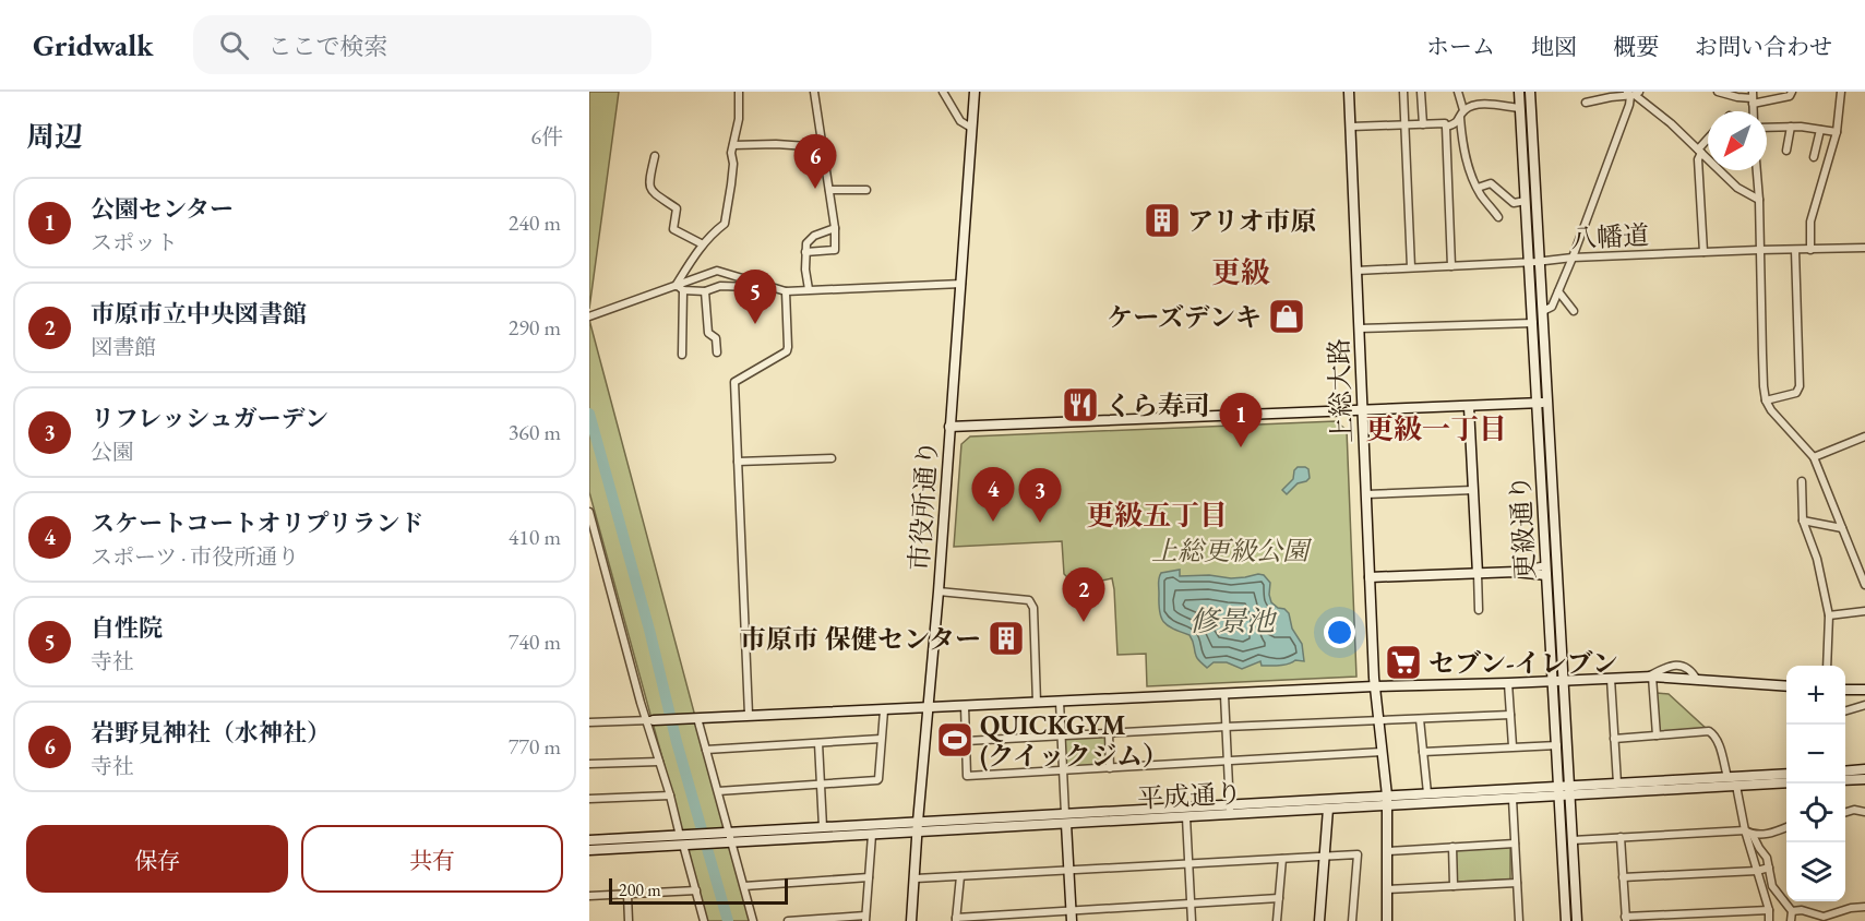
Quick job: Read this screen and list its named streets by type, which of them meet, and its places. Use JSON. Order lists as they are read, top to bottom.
{
  "streets": {
    "street": [
      "八幡道",
      "上総大路",
      "市役所通り",
      "更級通り",
      "平成通り"
    ]
  },
  "crossings": [
    ["八幡道", "上総大路"],
    ["八幡道", "更級通り"],
    ["上総大路", "平成通り"],
    ["市役所通り", "平成通り"],
    ["更級通り", "平成通り"]
  ],
  "districts": ["更級", "更級一丁目", "更級五丁目"],
  "water": ["修景池"],
  "parks": ["上総更級公園"],
  "places": {
    "building": ["アリオ市原", "市原市 保健センター"],
    "shop": ["ケーズデンキ"],
    "restaurant": ["くら寿司"],
    "supermarket": ["セブン-イレブン"],
    "sports": ["QUICKGYM (クイックジム）"]
  },
  "scale_bar": "200 m",
  "north": "bottom left",
  "page": {
    "header": "Gridwalk",
    "search": "ここで検索",
    "nav": [
      "ホーム",
      "地図",
      "概要",
      "お問い合わせ"
    ],
    "heading": ["周辺", "6件"],
    "pins": [
      "6",
      "5",
      "1",
      "4",
      "3",
      "2"
    ],
    "list": [
      {
        "mark": "1",
        "name": "公園センター",
        "note": "スポット",
        "value": "240 m"
      },
      {
        "mark": "2",
        "name": "市原市立中央図書館",
        "note": "図書館",
        "value": "290 m"
      },
      {
        "mark": "3",
        "name": "リフレッシュガーデン",
        "note": "公園",
        "value": "360 m"
      },
      {
        "mark": "4",
        "name": "スケートコートオリプリランド",
        "note": "スポーツ · 市役所通り",
        "value": "410 m"
      },
      {
        "mark": "5",
        "name": "自性院",
        "note": "寺社",
        "value": "740 m"
      },
      {
        "mark": "6",
        "name": "岩野見神社（水神社）",
        "note": "寺社",
        "value": "770 m"
      }
    ],
    "map_buttons": ["+", "−"],
    "buttons": ["保存", "共有"],
    "scale": "200 m"
  }
}
